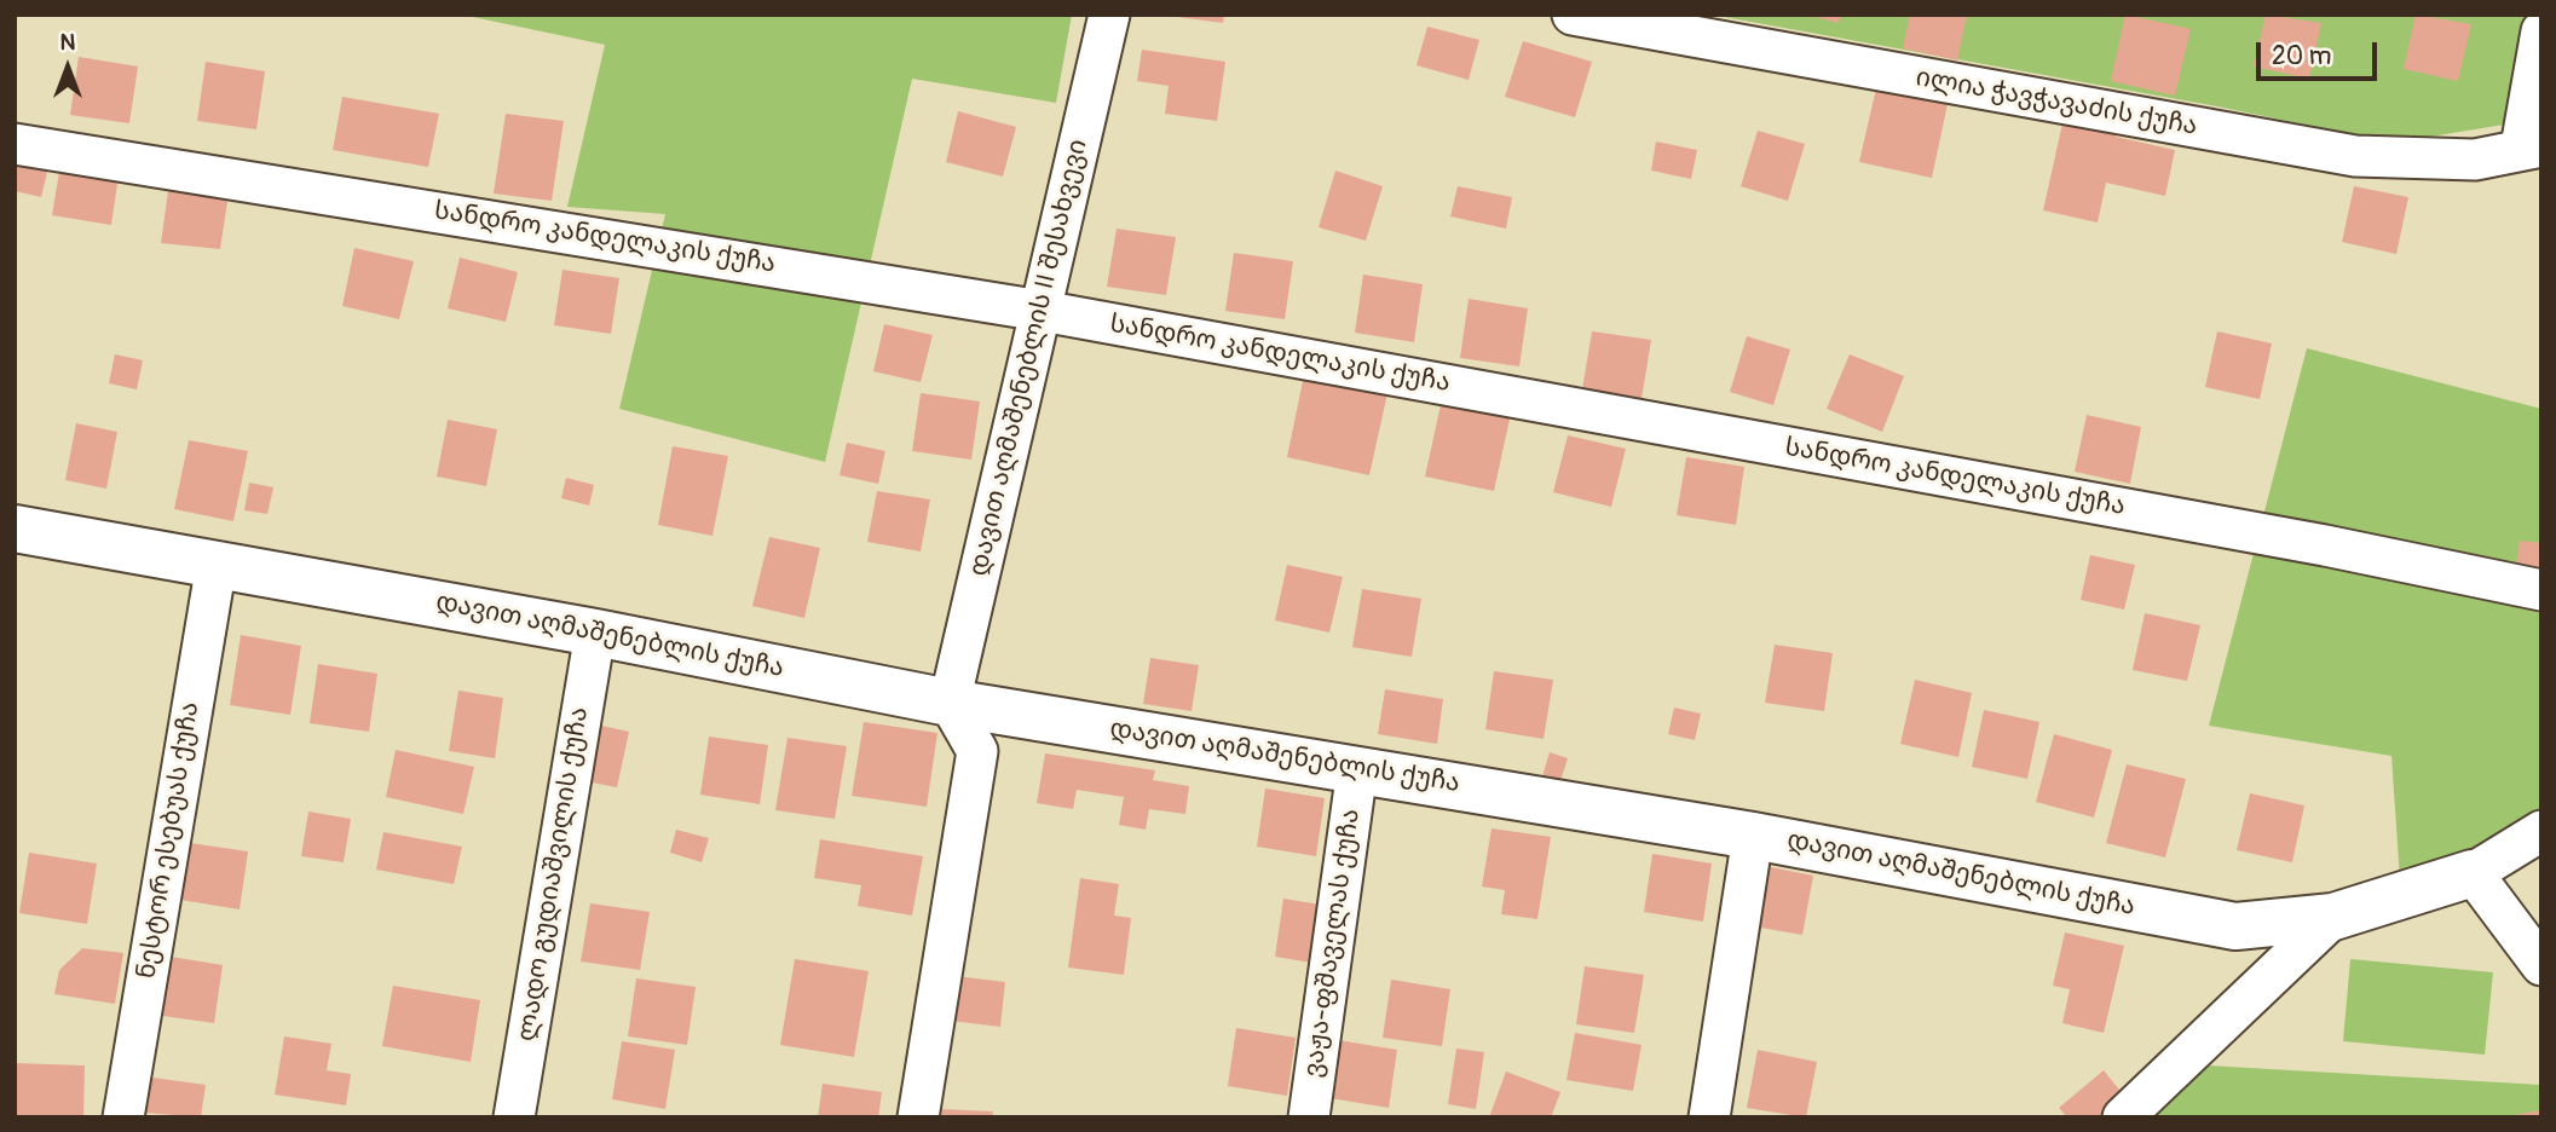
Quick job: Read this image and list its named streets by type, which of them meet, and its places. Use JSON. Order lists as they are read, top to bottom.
{
  "streets": {
    "street": [
      "ილია ჭავჭავაძის ქუჩა",
      "სანდრო კანდელაკის ქუჩა",
      "დავით აღმაშენებლის II შესახვევი",
      "დავით აღმაშენებლის ქუჩა",
      "ნესტორ ესებუას ქუჩა",
      "ლადო გუდიაშვილის ქუჩა",
      "ვაჟა-ფშაველას ქუჩა"
    ]
  },
  "crossings": [
    ["სანდრო კანდელაკის ქუჩა", "დავით აღმაშენებლის II შესახვევი"],
    ["დავით აღმაშენებლის II შესახვევი", "დავით აღმაშენებლის ქუჩა"],
    ["დავით აღმაშენებლის ქუჩა", "ნესტორ ესებუას ქუჩა"],
    ["დავით აღმაშენებლის ქუჩა", "ლადო გუდიაშვილის ქუჩა"],
    ["დავით აღმაშენებლის ქუჩა", "ვაჟა-ფშაველას ქუჩა"]
  ],
  "scale_bar": "20 m",
  "north": "top"
}
